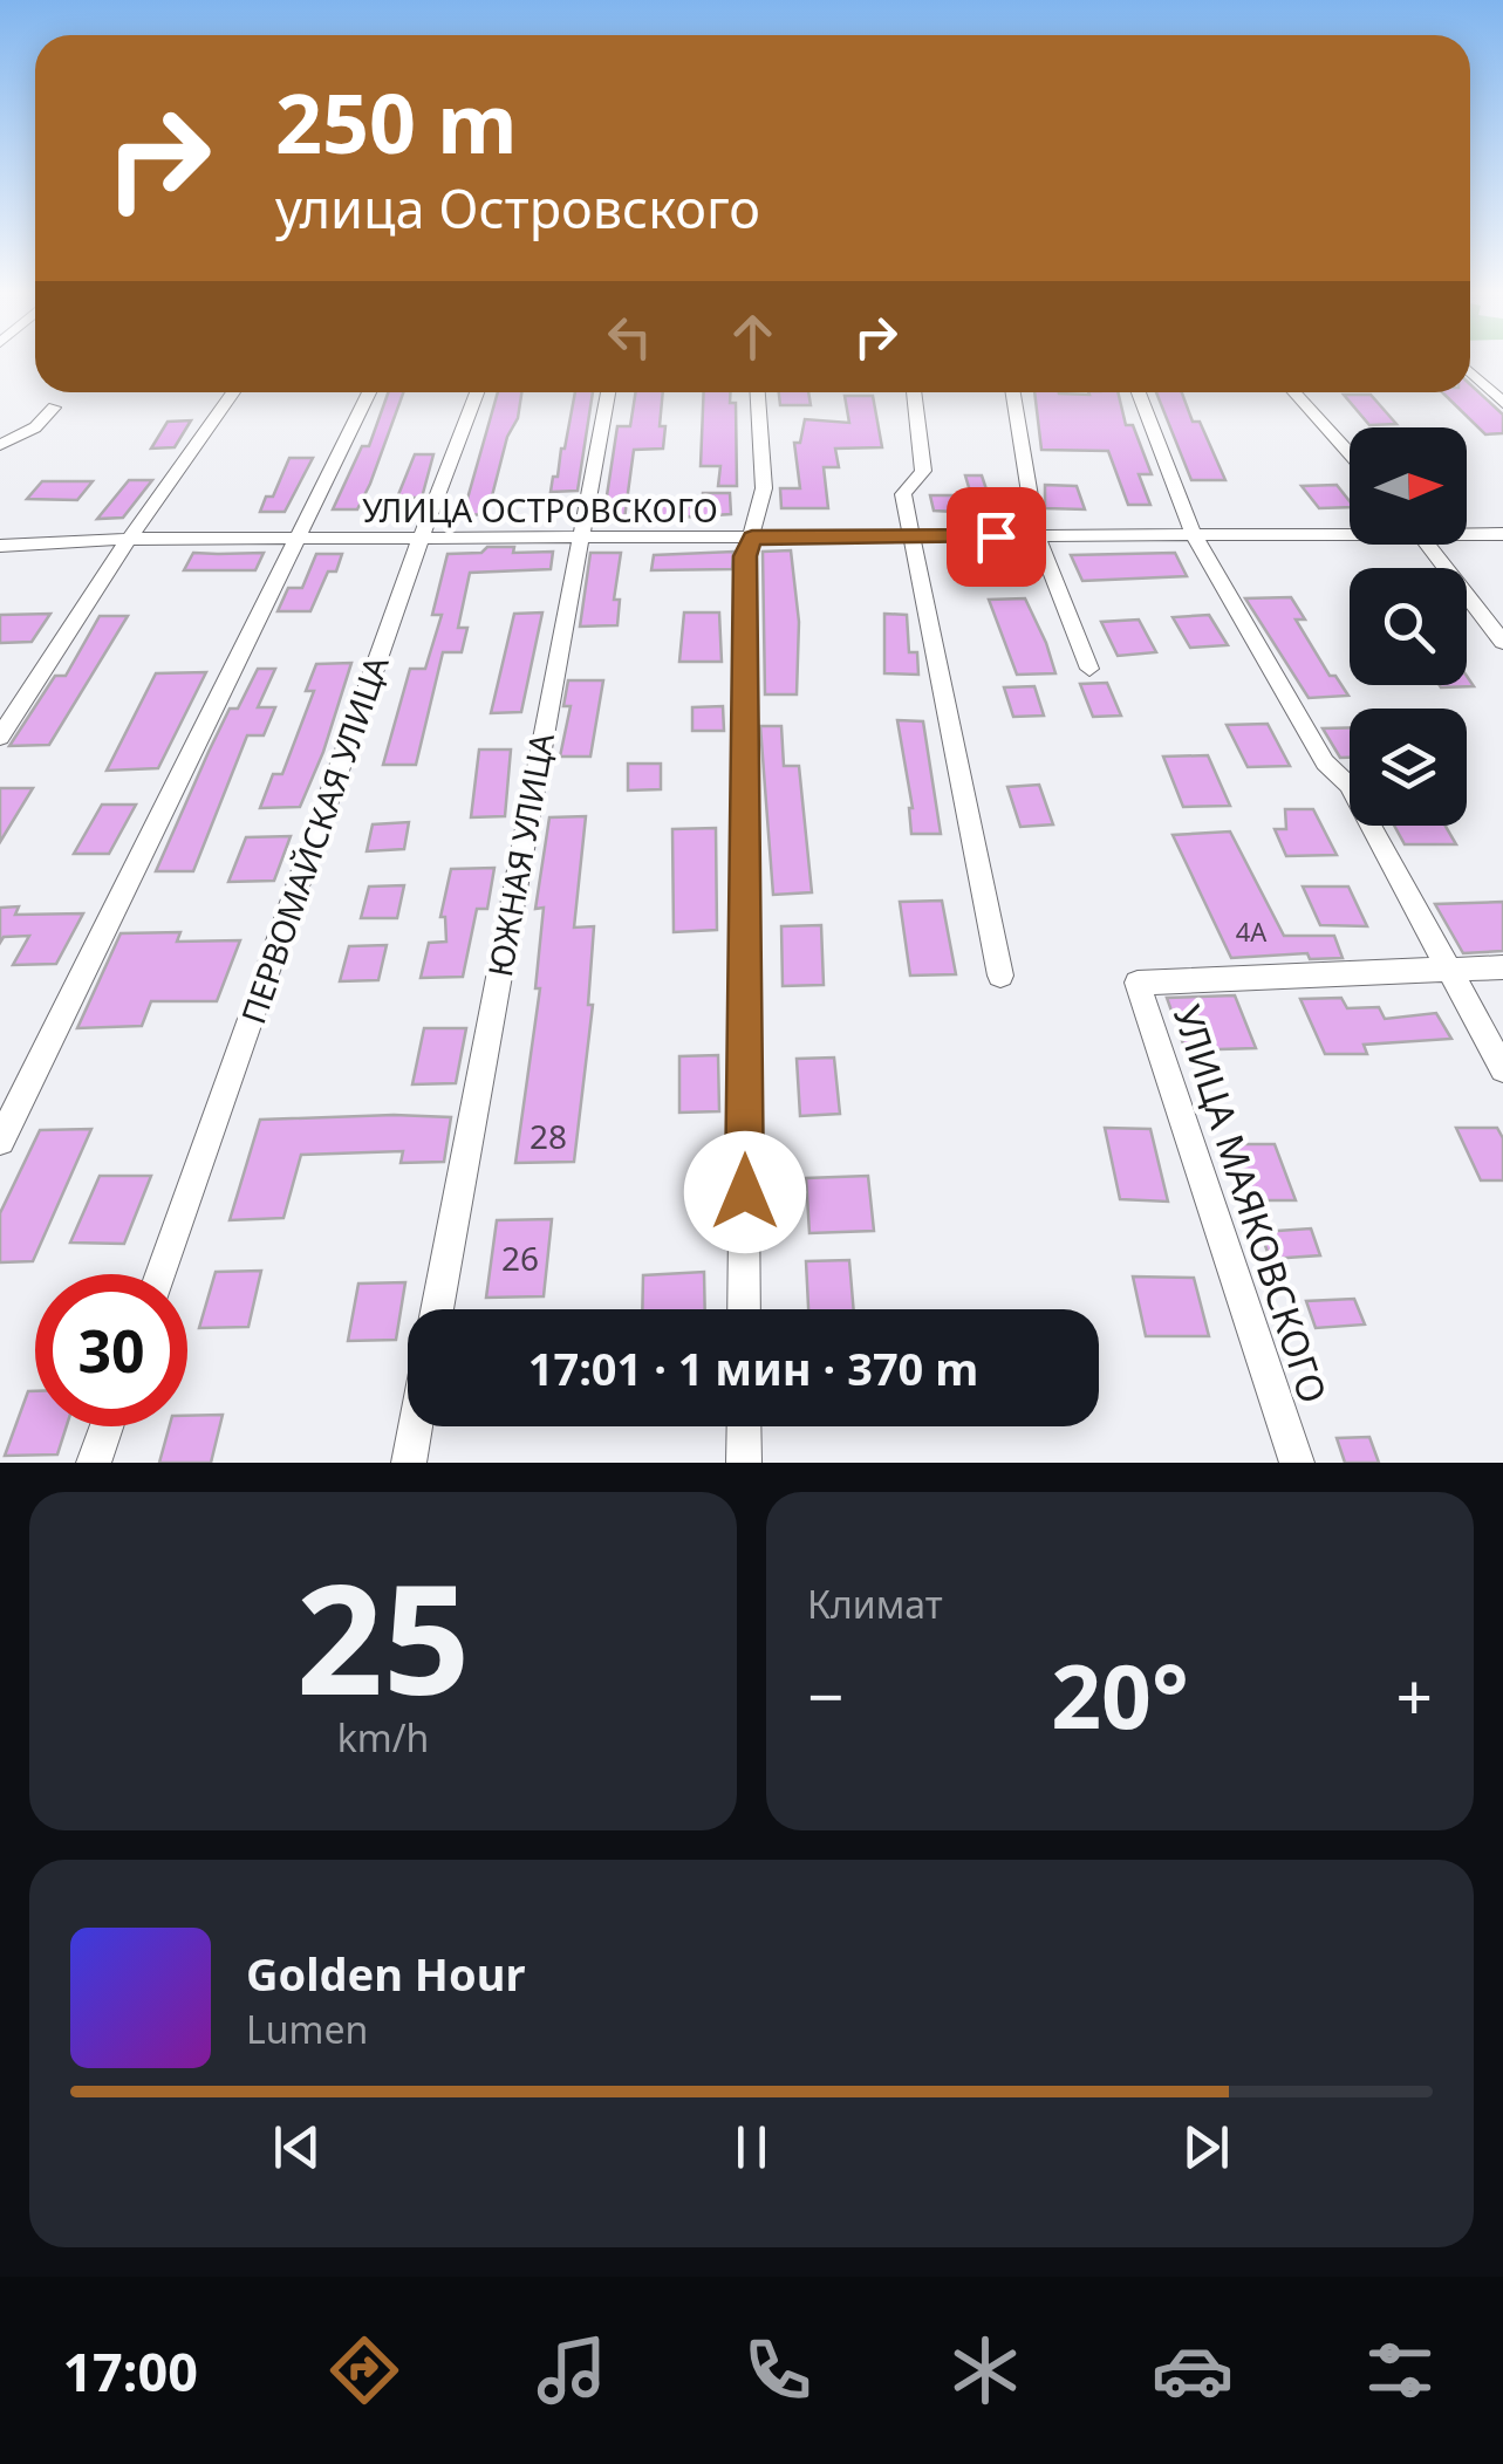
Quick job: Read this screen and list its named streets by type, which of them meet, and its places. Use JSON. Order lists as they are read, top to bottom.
{
  "streets": {
    "street": [
      "УЛИЦА ОСТРОВСКОГО",
      "ПЕРВОМАЙСКАЯ УЛИЦА",
      "ЮЖНАЯ УЛИЦА",
      "УЛИЦА МАЯКОВСКОГО"
    ]
  },
  "crossings": [
    ["УЛИЦА ОСТРОВСКОГО", "ПЕРВОМАЙСКАЯ УЛИЦА"],
    ["УЛИЦА ОСТРОВСКОГО", "ЮЖНАЯ УЛИЦА"]
  ],
  "house_numbers": ["4А", "28", "26"],
  "north": "right",
  "page": {
    "turn": ["250 m", "улица Островского"],
    "limit": "30",
    "trip": "17:01 · 1 мин · 370 m",
    "tile": [
      ["25", "km/h"],
      "Климат"
    ],
    "heat": ["−", "20°", "+"],
    "song": ["Golden Hour", "Lumen"],
    "tabs": "17:00"
  }
}
